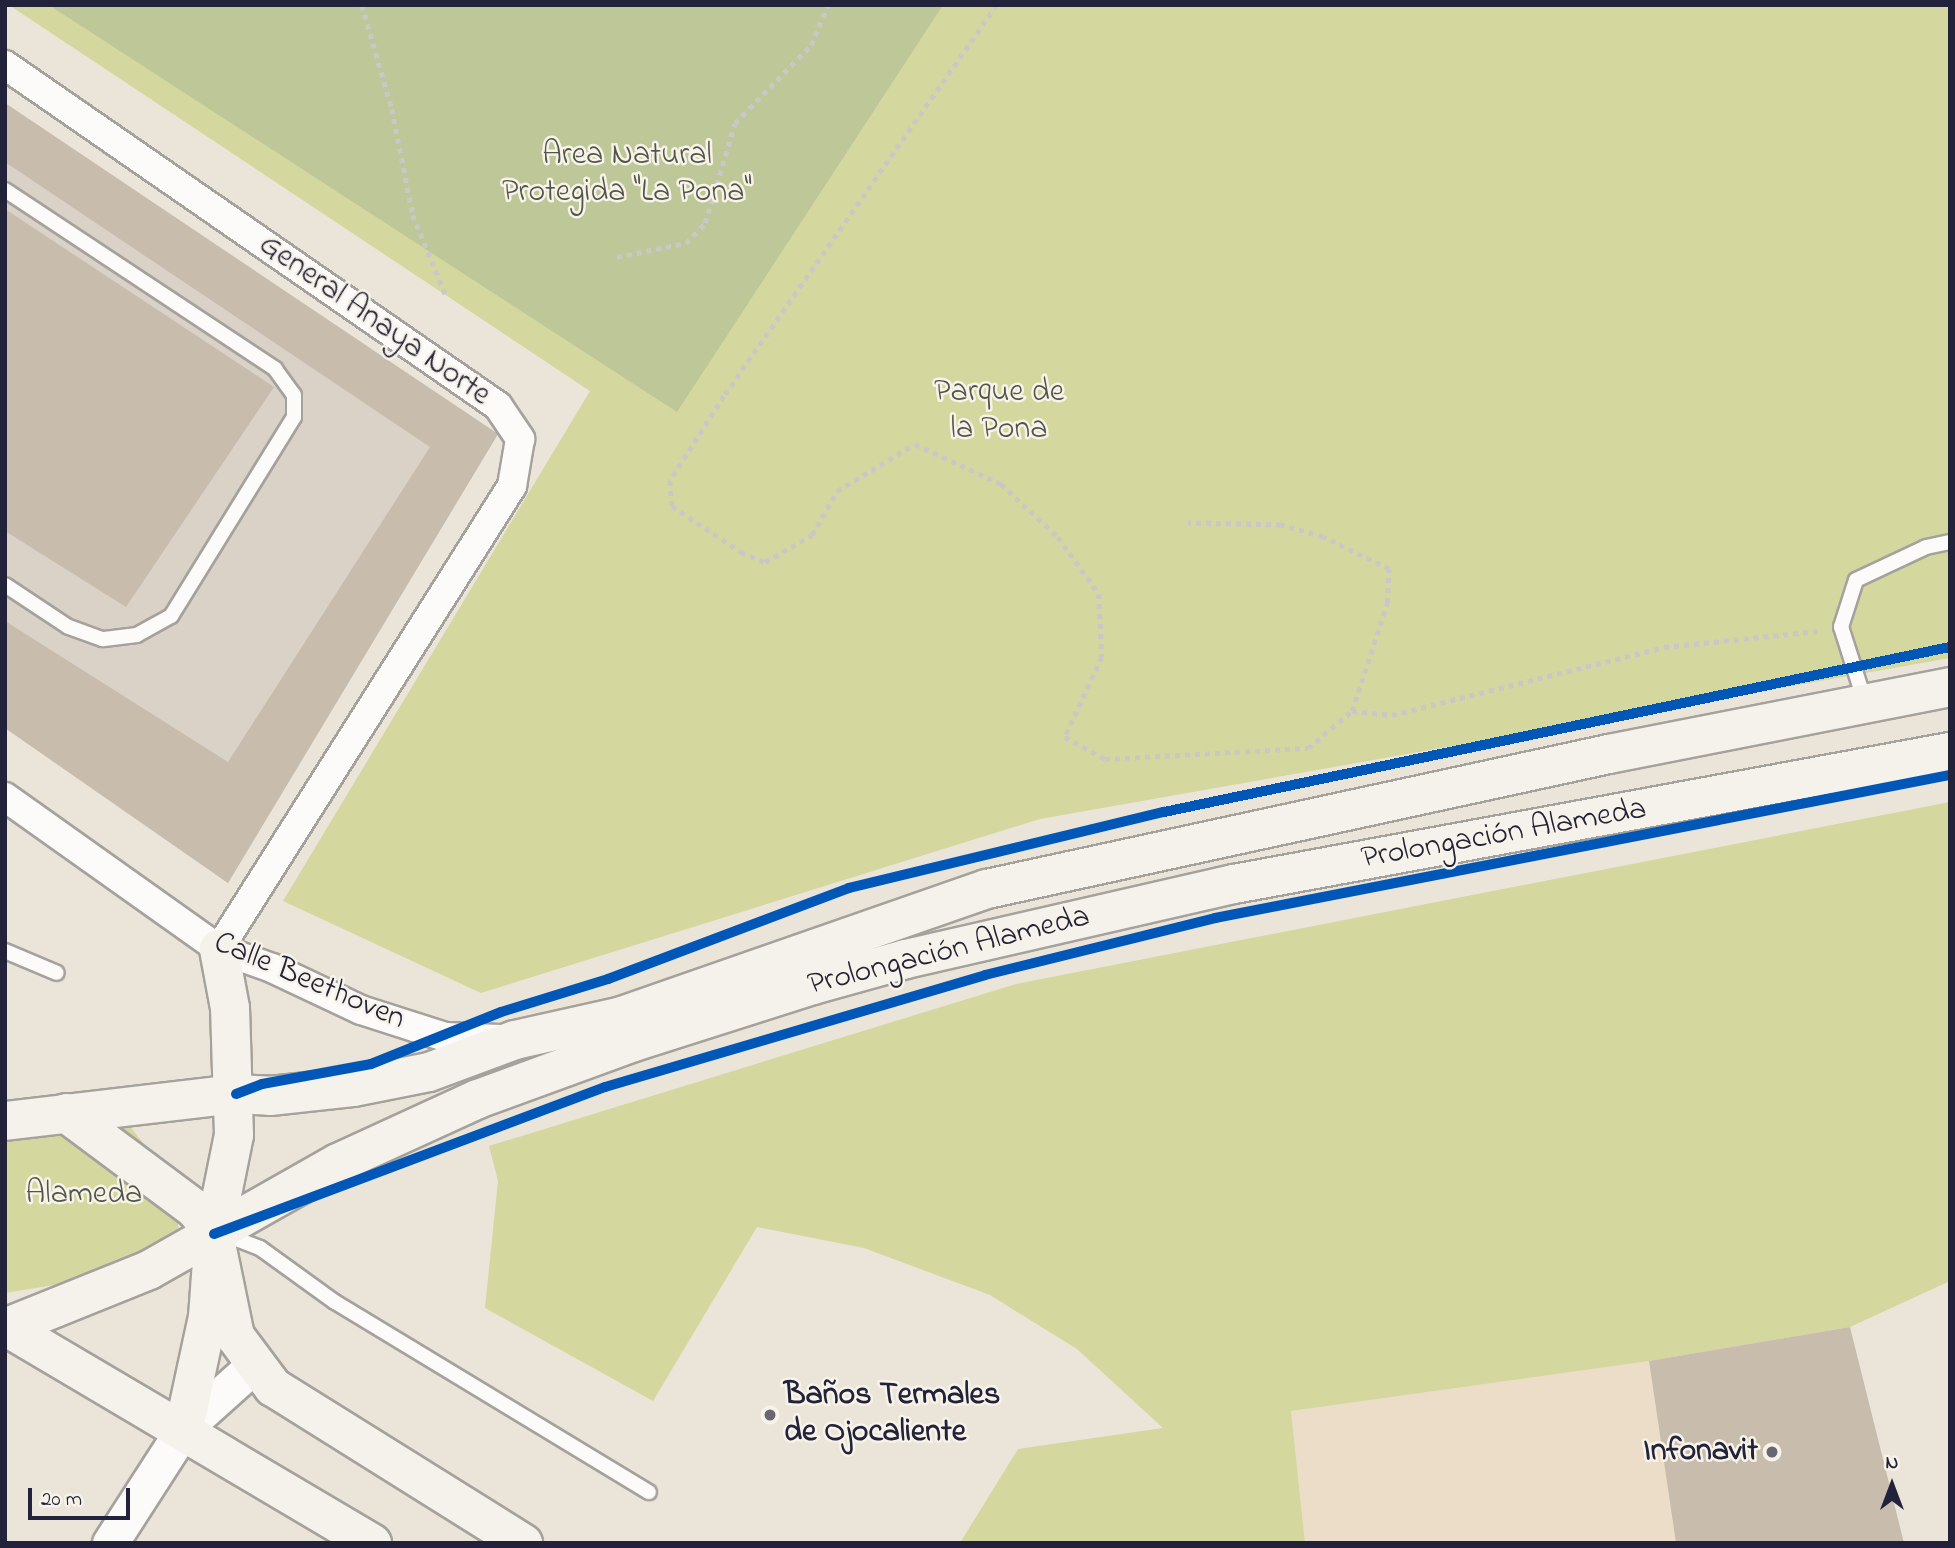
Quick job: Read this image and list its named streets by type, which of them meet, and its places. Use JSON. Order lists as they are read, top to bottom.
{
  "streets": {
    "main road": ["Prolongación Alameda"],
    "street": ["General Anaya Norte", "Calle Beethoven"]
  },
  "crossings": [
    ["General Anaya Norte", "Calle Beethoven"],
    ["Prolongación Alameda", "Calle Beethoven"]
  ],
  "parks": ["Area Natural Protegida \"La Pona\"", "Parque de la Pona", "Alameda"],
  "places": ["Baños Termales de Ojocaliente", "Infonavit"],
  "scale_bar": "20 m",
  "north": "top"
}
